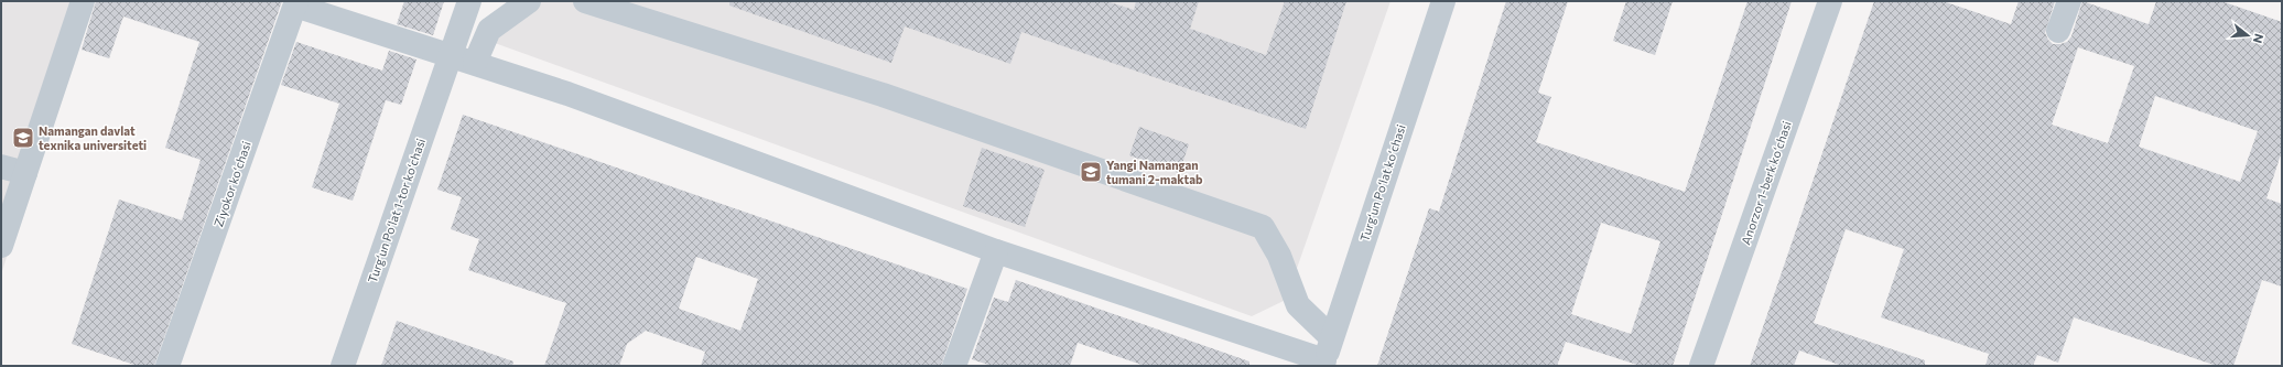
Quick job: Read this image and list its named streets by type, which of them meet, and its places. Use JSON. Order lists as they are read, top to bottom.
{
  "streets": {
    "street": [
      "Turgʻun Poʻlat koʻchasi",
      "Anorzor 1-berk koʻchasi",
      "Ziyokor koʻchasi",
      "Turgʻun Poʻlat 1-tor koʻchasi"
    ]
  },
  "places": {
    "school or university": ["Namangan davlat texnika universiteti", "Yangi Namangan tumani 2-maktab"]
  },
  "north": "right"
}
